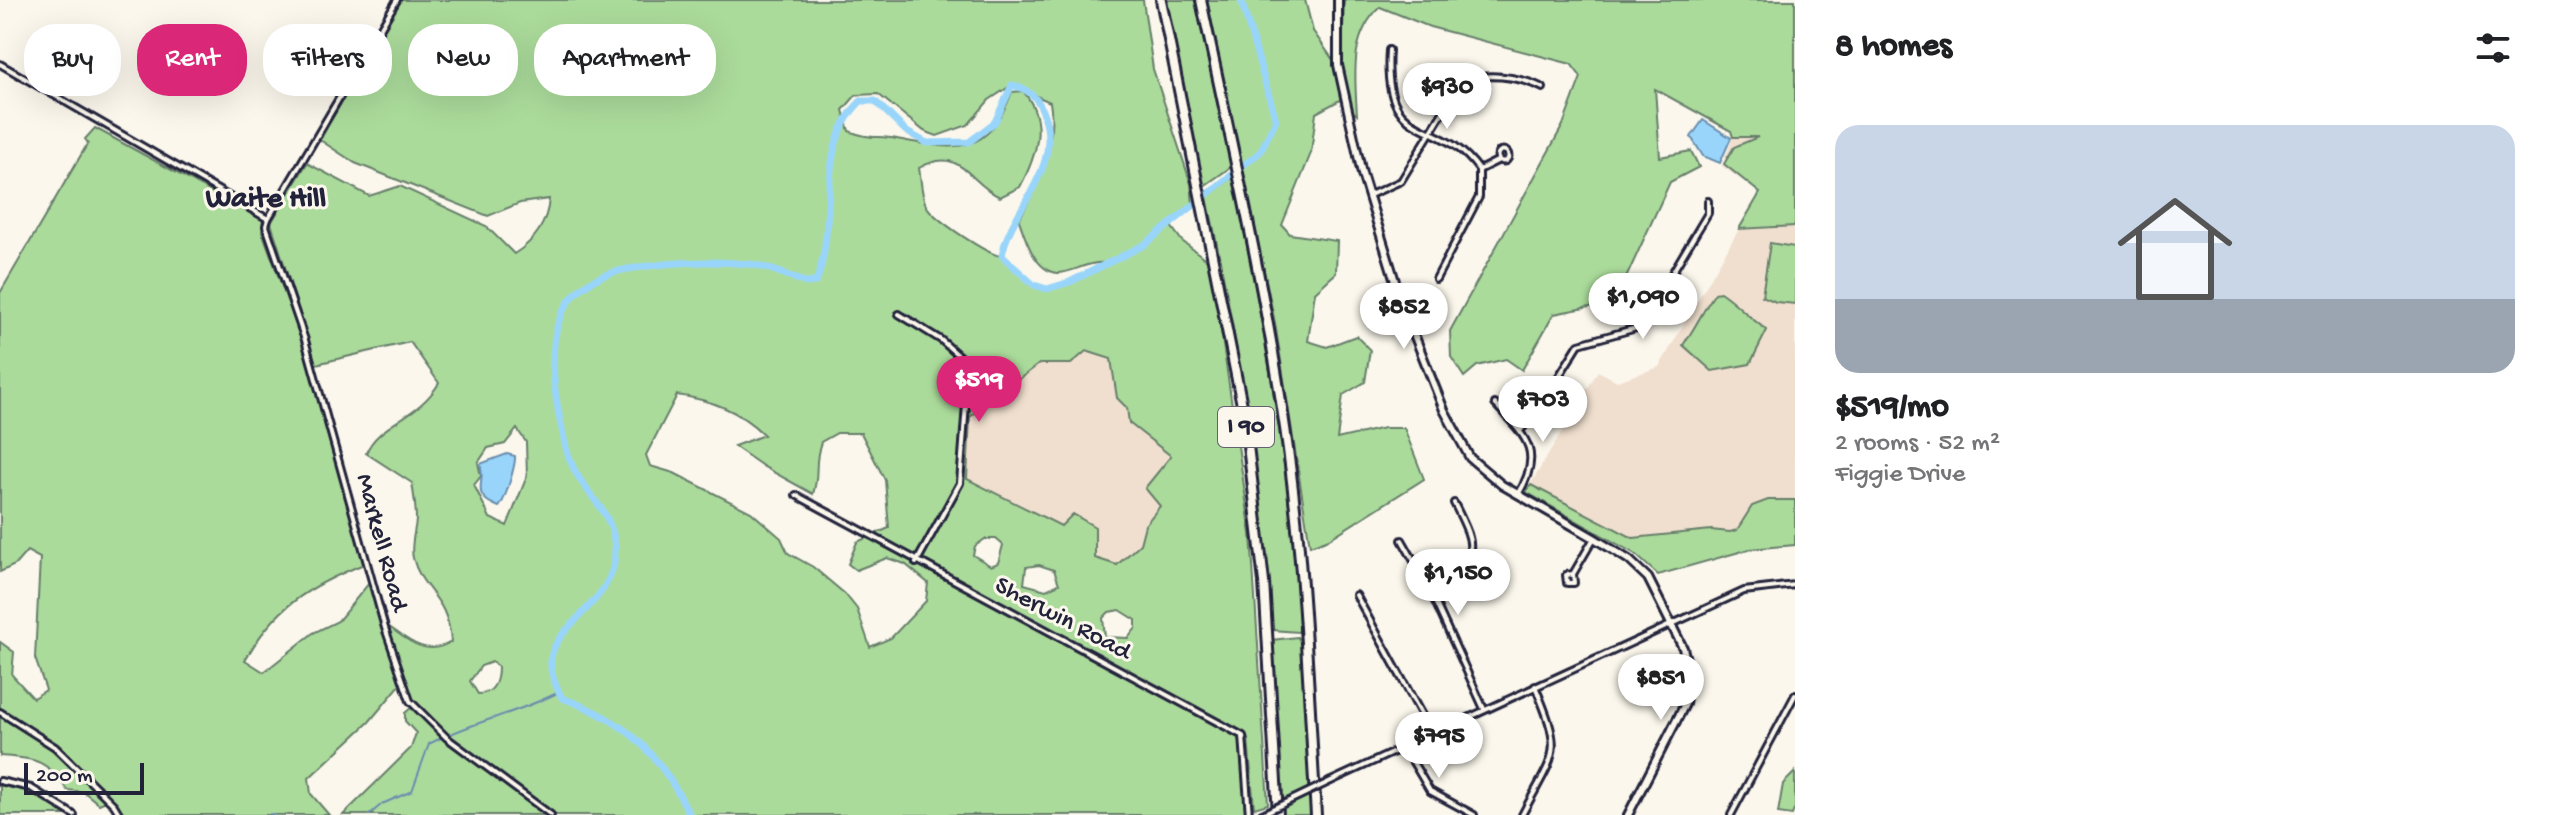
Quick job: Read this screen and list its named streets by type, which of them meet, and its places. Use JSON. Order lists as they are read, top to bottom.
{
  "streets": {
    "highway": ["I 90"],
    "street": ["Markell Road", "Sherwin Road"]
  },
  "districts": ["Waite Hill"],
  "scale_bar": "200 m",
  "page": {
    "heading": "8 homes",
    "chip": [
      "Buy",
      "Rent",
      "Filters",
      "New",
      "Apartment"
    ],
    "price": [
      "$930",
      "$1,090",
      "$852",
      "$519",
      "$703",
      "$1,150",
      "$851",
      "$795"
    ],
    "list": [
      {
        "name": "$519/mo",
        "note": "2 rooms · 52 m² · Figgie Drive"
      }
    ],
    "scale": "200 m"
  }
}
